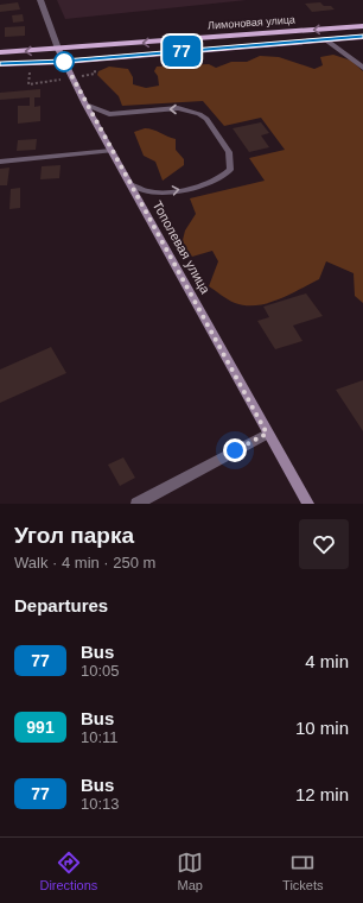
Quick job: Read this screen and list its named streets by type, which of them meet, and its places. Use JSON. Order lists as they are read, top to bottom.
{
  "streets": {
    "highway": ["Лимоновая улица"],
    "main road": ["Тополевая улица"]
  },
  "crossings": [
    ["Лимоновая улица", "Тополевая улица"]
  ],
  "lines": ["bus line 77"],
  "page": {
    "on_map": "77",
    "heading": [
      ["Угол парка", "Walk · 4 min · 250 m"],
      "Departures"
    ],
    "list": [
      {
        "mark": "77",
        "name": "Bus",
        "note": "10:05",
        "value": "4 min"
      },
      {
        "mark": "991",
        "name": "Bus",
        "note": "10:11",
        "value": "10 min"
      },
      {
        "mark": "77",
        "name": "Bus",
        "note": "10:13",
        "value": "12 min"
      }
    ],
    "tabs": ["Directions", "Map", "Tickets"]
  }
}
